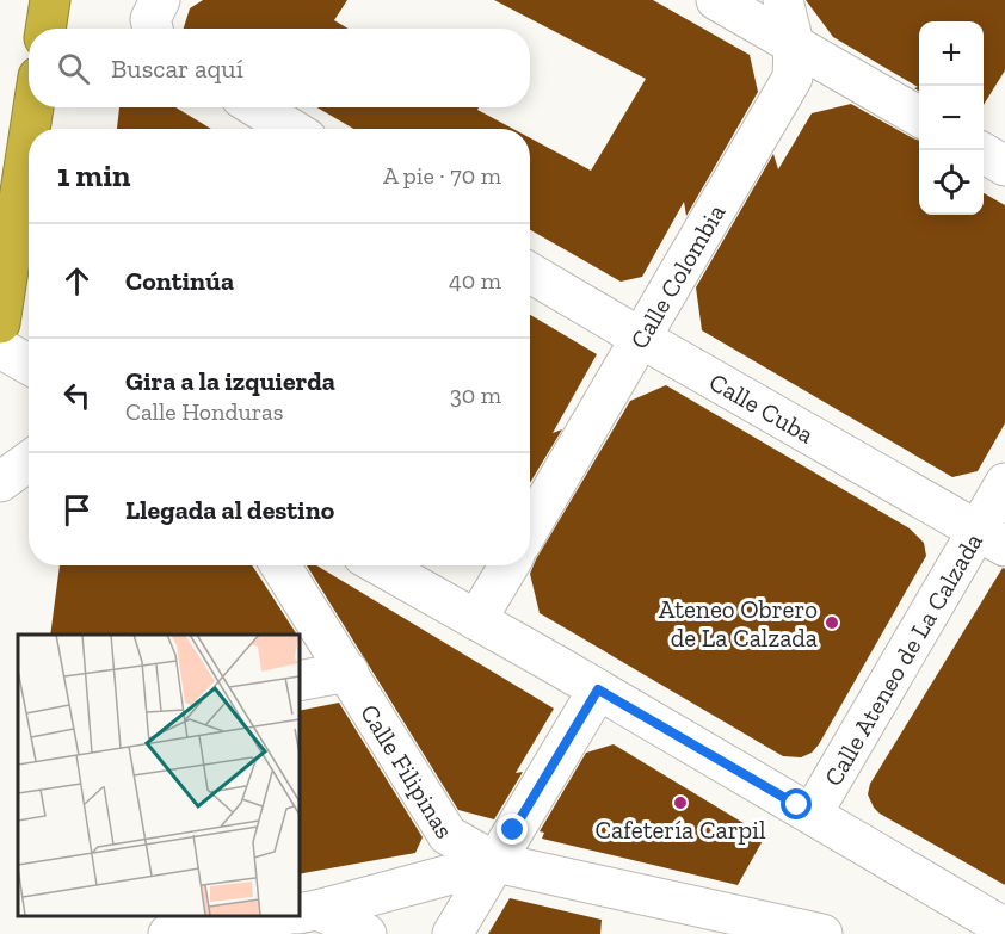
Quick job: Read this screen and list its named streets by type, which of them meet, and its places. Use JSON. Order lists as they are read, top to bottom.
{
  "streets": {
    "street": [
      "Calle Colombia",
      "Calle Cuba",
      "Calle Ateneo de La Calzada",
      "Calle Filipinas"
    ]
  },
  "crossings": [
    ["Calle Colombia", "Calle Cuba"],
    ["Calle Cuba", "Calle Ateneo de La Calzada"]
  ],
  "places": ["Ateneo Obrero de La Calzada", "Cafetería Carpil"],
  "page": {
    "map_buttons": ["+", "−"],
    "search": "Buscar aquí",
    "heading": ["1 min", "A pie · 70 m"],
    "list": [
      ["Continúa", "40 m"],
      ["Gira a la izquierda", "Calle Honduras", "30 m"],
      "Llegada al destino"
    ]
  }
}
